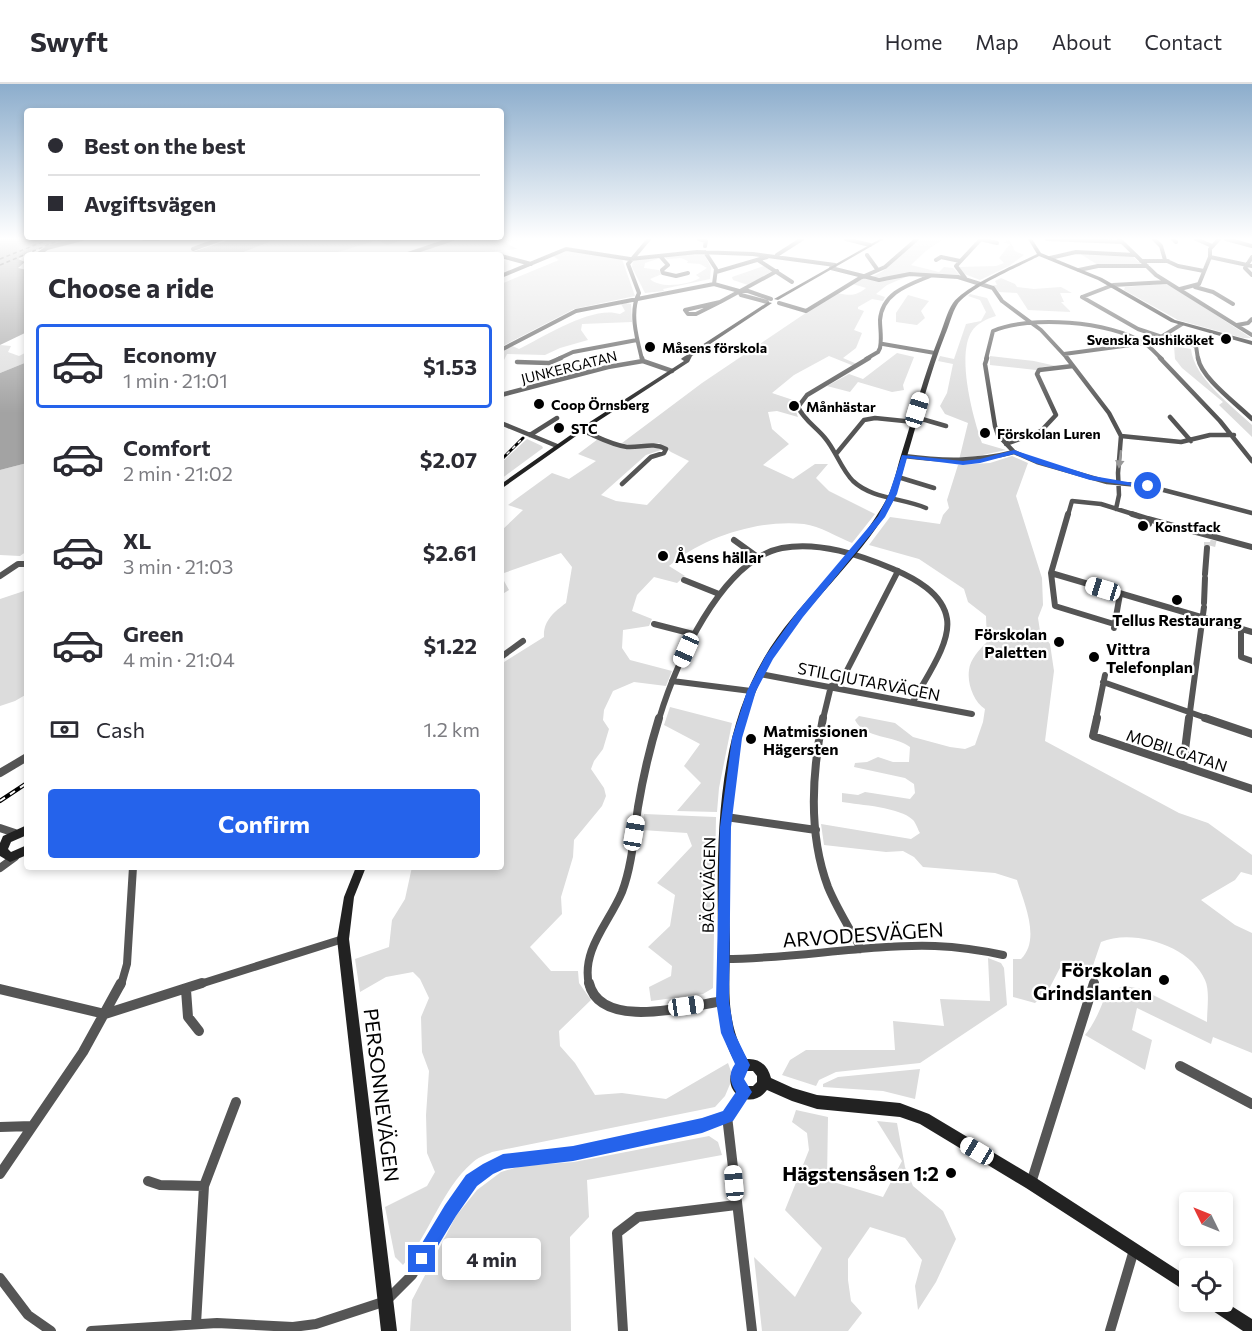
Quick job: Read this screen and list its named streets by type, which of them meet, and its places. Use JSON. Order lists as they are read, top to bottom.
{
  "streets": {
    "street": [
      "JUNKERGATAN",
      "STILGJUTARVÄGEN",
      "MOBILGATAN",
      "BÄCKVÄGEN",
      "ARVODESVÄGEN",
      "PERSONNEVÄGEN"
    ]
  },
  "crossings": [
    ["STILGJUTARVÄGEN", "BÄCKVÄGEN"],
    ["BÄCKVÄGEN", "ARVODESVÄGEN"]
  ],
  "places": [
    "Svenska Sushiköket",
    "Måsens förskola",
    "Coop Örnsberg",
    "Månhästar",
    "STC",
    "Förskolan Luren",
    "Konstfack",
    "Åsens hällar",
    "Tellus Restaurang",
    "Förskolan Paletten",
    "Vittra Telefonplan",
    "Matmissionen Hägersten",
    "Förskolan Grindslanten",
    "Hägstensåsen 1:2"
  ],
  "north": "top left",
  "page": {
    "header": "Swyft",
    "nav": [
      "Home",
      "Map",
      "About",
      "Contact"
    ],
    "banner": ["Best on the best", "Avgiftsvägen"],
    "heading": "Choose a ride",
    "list": [
      {
        "name": "Economy",
        "note": "1 min · 21:01",
        "value": "$1.53"
      },
      {
        "name": "Comfort",
        "note": "2 min · 21:02",
        "value": "$2.07"
      },
      {
        "name": "XL",
        "note": "3 min · 21:03",
        "value": "$2.61"
      },
      {
        "name": "Green",
        "note": "4 min · 21:04",
        "value": "$1.22"
      }
    ],
    "pay": ["Cash", "1.2 km"],
    "buttons": "Confirm",
    "bubble": "4 min"
  }
}
